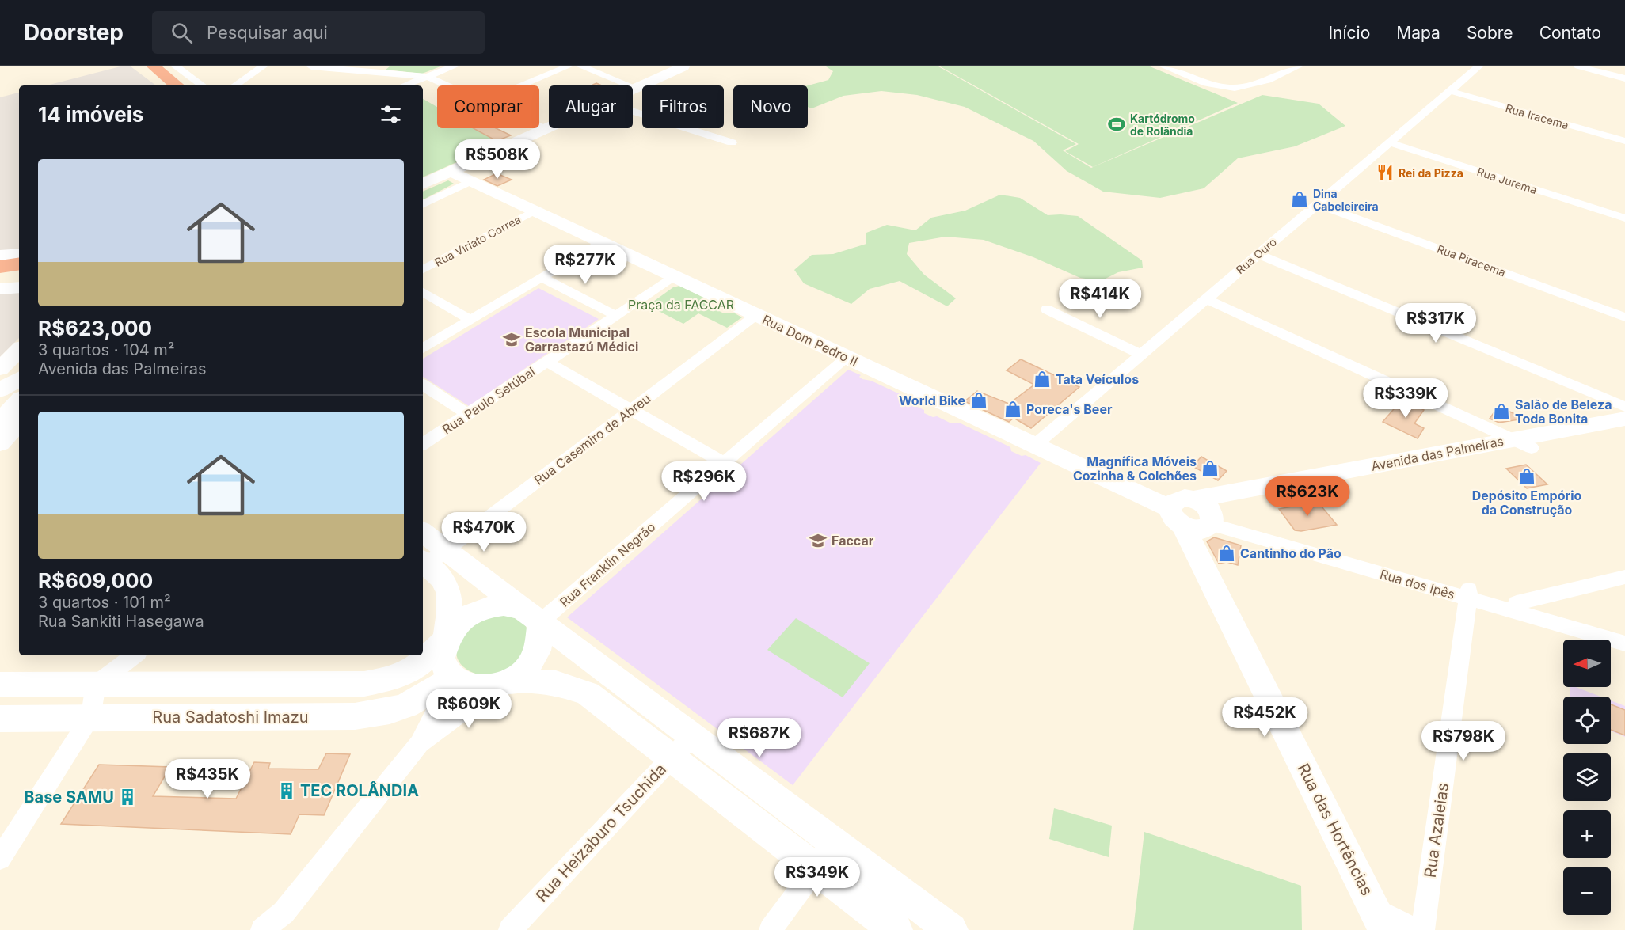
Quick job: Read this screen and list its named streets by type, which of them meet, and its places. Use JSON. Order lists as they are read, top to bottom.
{
  "streets": {
    "street": [
      "Rua Iracema",
      "Rua Jurema",
      "Rua Viriato Correa",
      "Rua Ouro",
      "Rua Piracema",
      "Rua Dom Pedro II",
      "Rua Paulo Setúbal",
      "Rua Casemiro de Abreu",
      "Avenida das Palmeiras",
      "Rua Franklin Negrão",
      "Rua dos Ipês",
      "Rua Sadatoshi Imazu",
      "Rua das Hortências",
      "Rua Azaleias",
      "Rua Heizaburo Tsuchida"
    ]
  },
  "crossings": [
    ["Rua Iracema", "Rua Ouro"],
    ["Rua Jurema", "Rua Ouro"],
    ["Rua Viriato Correa", "Rua Dom Pedro II"],
    ["Rua Ouro", "Rua Piracema"],
    ["Rua Ouro", "Rua Dom Pedro II"],
    ["Rua Dom Pedro II", "Rua Paulo Setúbal"],
    ["Rua Dom Pedro II", "Rua Casemiro de Abreu"],
    ["Rua Dom Pedro II", "Avenida das Palmeiras"],
    ["Rua Dom Pedro II", "Rua Franklin Negrão"],
    ["Rua Dom Pedro II", "Rua dos Ipês"],
    ["Rua Dom Pedro II", "Rua das Hortências"],
    ["Avenida das Palmeiras", "Rua dos Ipês"],
    ["Avenida das Palmeiras", "Rua das Hortências"],
    ["Rua Franklin Negrão", "Rua Sadatoshi Imazu"],
    ["Rua dos Ipês", "Rua das Hortências"],
    ["Rua dos Ipês", "Rua Azaleias"]
  ],
  "parks": ["Praça da FACCAR"],
  "places": {
    "sports": ["Kartódromo de Rolândia"],
    "restaurant": ["Rei da Pizza"],
    "shop": [
      "Dina Cabeleireira",
      "Tata Veículos",
      "World Bike",
      "Poreca's Beer",
      "Salão de Beleza Toda Bonita",
      "Magnífica Móveis Cozinha & Colchões",
      "Depósito Empório da Construção",
      "Cantinho do Pão"
    ],
    "school or university": ["Escola Municipal Garrastazú Médici", "Faccar"],
    "building": ["TEC ROLÂNDIA", "Base SAMU"]
  },
  "north": "left",
  "page": {
    "header": "Doorstep",
    "search": "Pesquisar aqui",
    "nav": [
      "Início",
      "Mapa",
      "Sobre",
      "Contato"
    ],
    "chip": [
      "Comprar",
      "Alugar",
      "Filtros",
      "Novo"
    ],
    "heading": "14 imóveis",
    "price": [
      "R$508K",
      "R$277K",
      "R$414K",
      "R$317K",
      "R$339K",
      "R$296K",
      "R$623K",
      "R$470K",
      "R$609K",
      "R$452K",
      "R$687K",
      "R$798K",
      "R$435K",
      "R$349K"
    ],
    "list": [
      {
        "name": "R$623,000",
        "note": "3 quartos · 104 m² · Avenida das Palmeiras"
      },
      {
        "name": "R$609,000",
        "note": "3 quartos · 101 m² · Rua Sankiti Hasegawa"
      }
    ],
    "map_buttons": ["+", "−"]
  }
}
